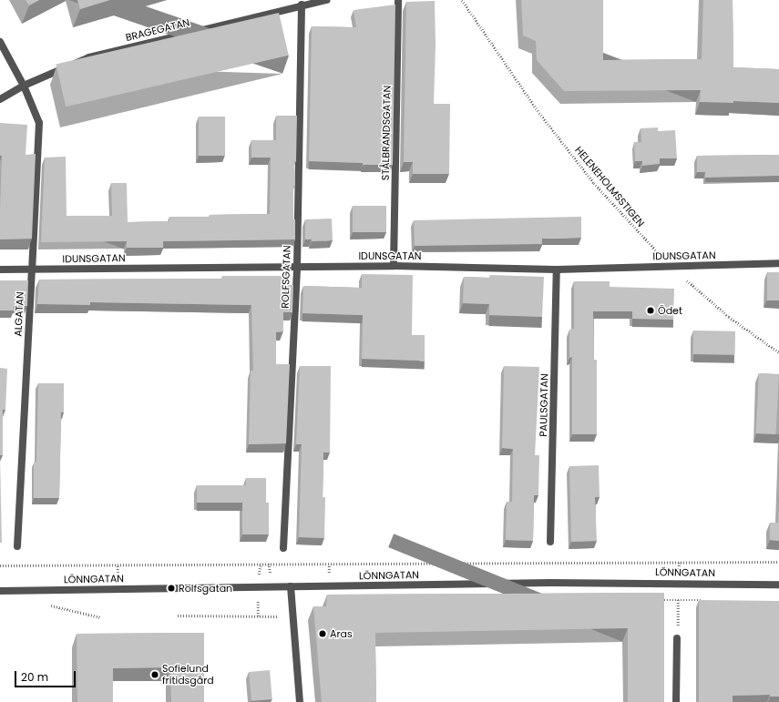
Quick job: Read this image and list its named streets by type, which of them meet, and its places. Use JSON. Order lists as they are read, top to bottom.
{
  "streets": {
    "street": [
      "BRAGEGATAN",
      "STÅLBRANDSGATAN",
      "IDUNSGATAN",
      "ROLFSGATAN",
      "ALGATAN",
      "PAULSGATAN",
      "LÖNNGATAN"
    ],
    "path": ["HELENEHOLMSSTIGEN"]
  },
  "crossings": [
    ["BRAGEGATAN", "ROLFSGATAN"],
    ["BRAGEGATAN", "ALGATAN"],
    ["STÅLBRANDSGATAN", "IDUNSGATAN"],
    ["HELENEHOLMSSTIGEN", "IDUNSGATAN"],
    ["IDUNSGATAN", "ROLFSGATAN"],
    ["IDUNSGATAN", "ALGATAN"],
    ["IDUNSGATAN", "PAULSGATAN"]
  ],
  "places": [
    "Ödet",
    "Rolfsgatan",
    "Aras",
    "Sofielund fritidsgård"
  ],
  "scale_bar": "20 m"
}
